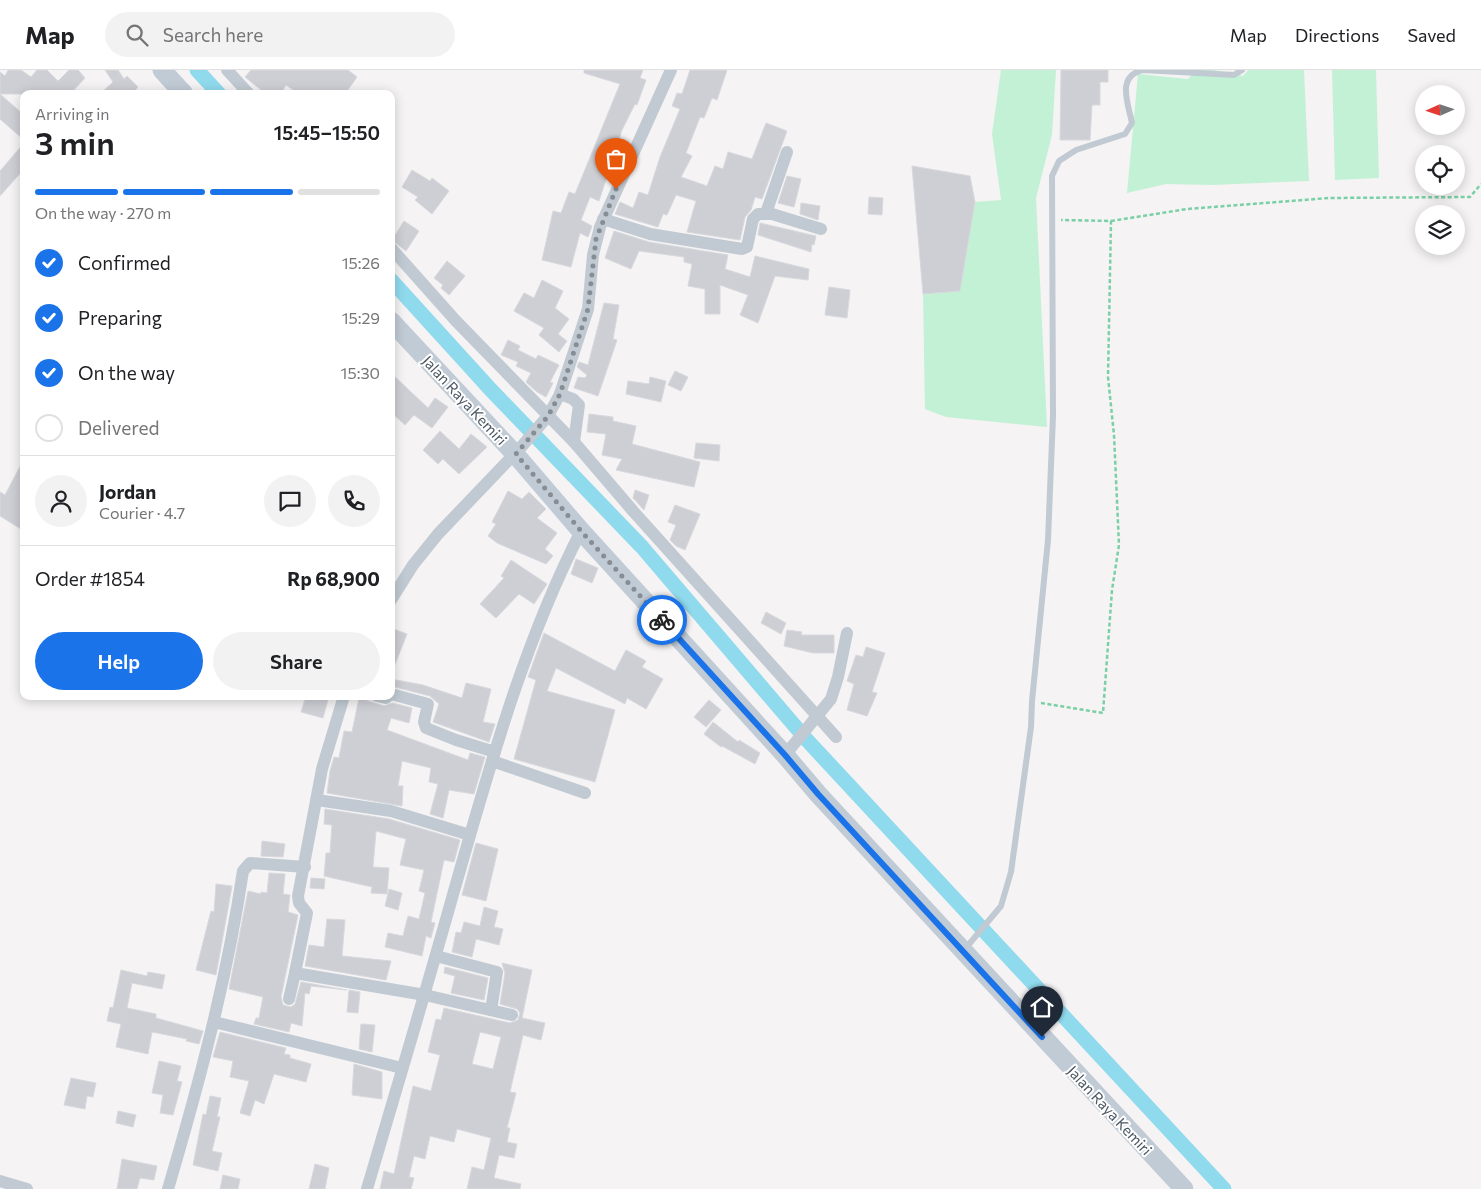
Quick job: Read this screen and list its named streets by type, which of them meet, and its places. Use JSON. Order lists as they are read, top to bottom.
{
  "streets": {
    "main road": ["Jalan Raya Kemiri"]
  },
  "north": "left",
  "page": {
    "header": "Map",
    "search": "Search here",
    "nav": ["Map", "Directions", "Saved"],
    "heading": ["3 min", "Arriving in", "15:45–15:50"],
    "panel": [
      "Jordan",
      "Courier · 4.7",
      "Order #1854",
      "Rp 68,900"
    ],
    "bar": "On the way · 270 m",
    "list": [
      ["Confirmed", "15:26"],
      ["Preparing", "15:29"],
      ["On the way", "15:30"],
      "Delivered"
    ],
    "buttons": ["Help", "Share"]
  }
}
